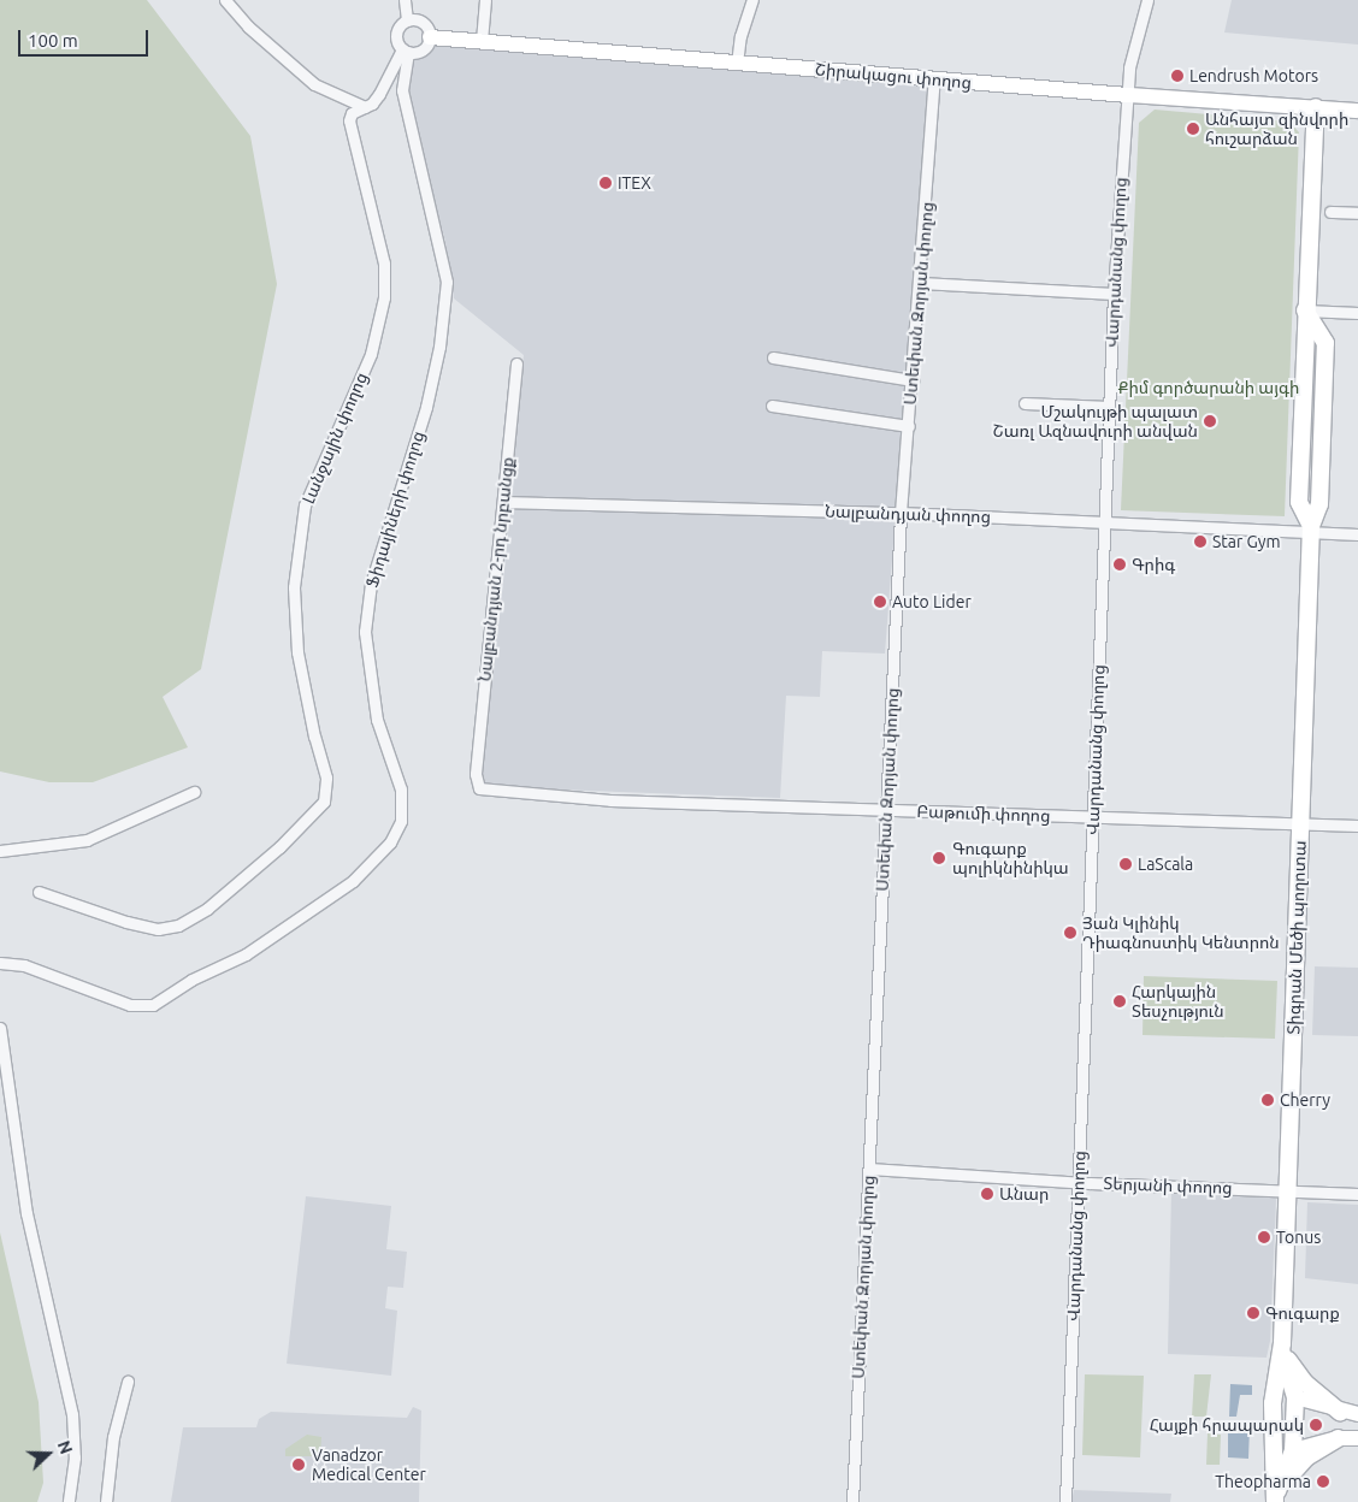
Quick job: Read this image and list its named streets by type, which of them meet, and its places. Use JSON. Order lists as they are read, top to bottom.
{
  "streets": {
    "main road": ["Տիգրան Մեծի պողոտա"],
    "street": [
      "Շիրակացու փողոց",
      "Վարդանանց փողոց",
      "Ստեփան Զորյան փողոց",
      "Լանջային փողոց",
      "Ֆիդայիների փողոց",
      "Նալբանդյան փողոց",
      "Նալբանդյան 2-րդ նրբանցք",
      "Բաթումի փողոց",
      "Տերյանի փողոց"
    ]
  },
  "crossings": [
    ["Շիրակացու փողոց", "Վարդանանց փողոց"],
    ["Շիրակացու փողոց", "Ստեփան Զորյան փողոց"],
    ["Շիրակացու փողոց", "Լանջային փողոց"],
    ["Շիրակացու փողոց", "Ֆիդայիների փողոց"],
    ["Վարդանանց փողոց", "Նալբանդյան փողոց"],
    ["Վարդանանց փողոց", "Բաթումի փողոց"],
    ["Վարդանանց փողոց", "Տերյանի փողոց"],
    ["Ստեփան Զորյան փողոց", "Նալբանդյան փողոց"],
    ["Ստեփան Զորյան փողոց", "Բաթումի փողոց"],
    ["Ստեփան Զորյան փողոց", "Տերյանի փողոց"],
    ["Լանջային փողոց", "Ֆիդայիների փողոց"],
    ["Նալբանդյան փողոց", "Նալբանդյան 2-րդ նրբանցք"],
    ["Նալբանդյան փողոց", "Տիգրան Մեծի պողոտա"],
    ["Նալբանդյան 2-րդ նրբանցք", "Բաթումի փողոց"],
    ["Բաթումի փողոց", "Տիգրան Մեծի պողոտա"],
    ["Տիգրան Մեծի պողոտա", "Տերյանի փողոց"]
  ],
  "parks": ["Քիմ գործարանի այգի"],
  "places": [
    "Lendrush Motors",
    "Անհայտ զինվորի հուշարձան",
    "ITEX",
    "Մշակույթի պալատ Շառլ Ազնավուրի անվան",
    "Star Gym",
    "Գրիգ",
    "Auto Lider",
    "Գուգարք պոլիկնինիկա",
    "LaScala",
    "Յան Կլինիկ Դիագնոստիկ Կենտրոն",
    "Հարկային Տեսչություն",
    "Cherry",
    "Անար",
    "Tonus",
    "Գուգարք",
    "Հայքի հրապարակ",
    "Vanadzor Medical Center",
    "Theopharma"
  ],
  "scale_bar": "100 m",
  "north": "right"
}
